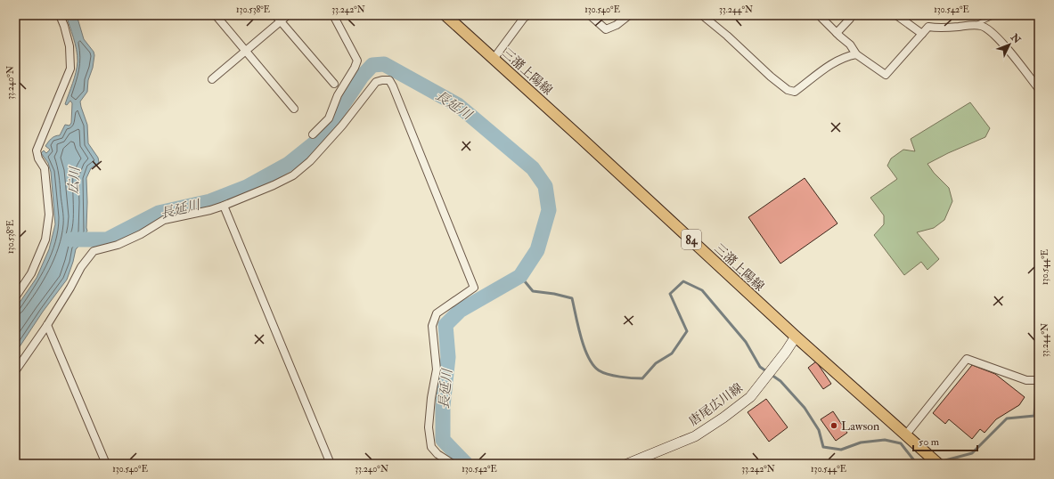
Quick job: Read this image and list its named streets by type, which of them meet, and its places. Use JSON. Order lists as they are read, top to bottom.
{
  "streets": {
    "main road": ["三潴上陽線", "84", "唐尾広川線"]
  },
  "crossings": [
    ["三潴上陽線", "唐尾広川線"]
  ],
  "water": ["長延川", "広川"],
  "places": ["Lawson"],
  "scale_bar": "50 m",
  "north": "top right",
  "coordinates": [
    "130.538°E",
    "33.242°N",
    "130.540°E",
    "33.244°N",
    "130.542°E",
    "33.240°N",
    "130.544°E"
  ]
}
